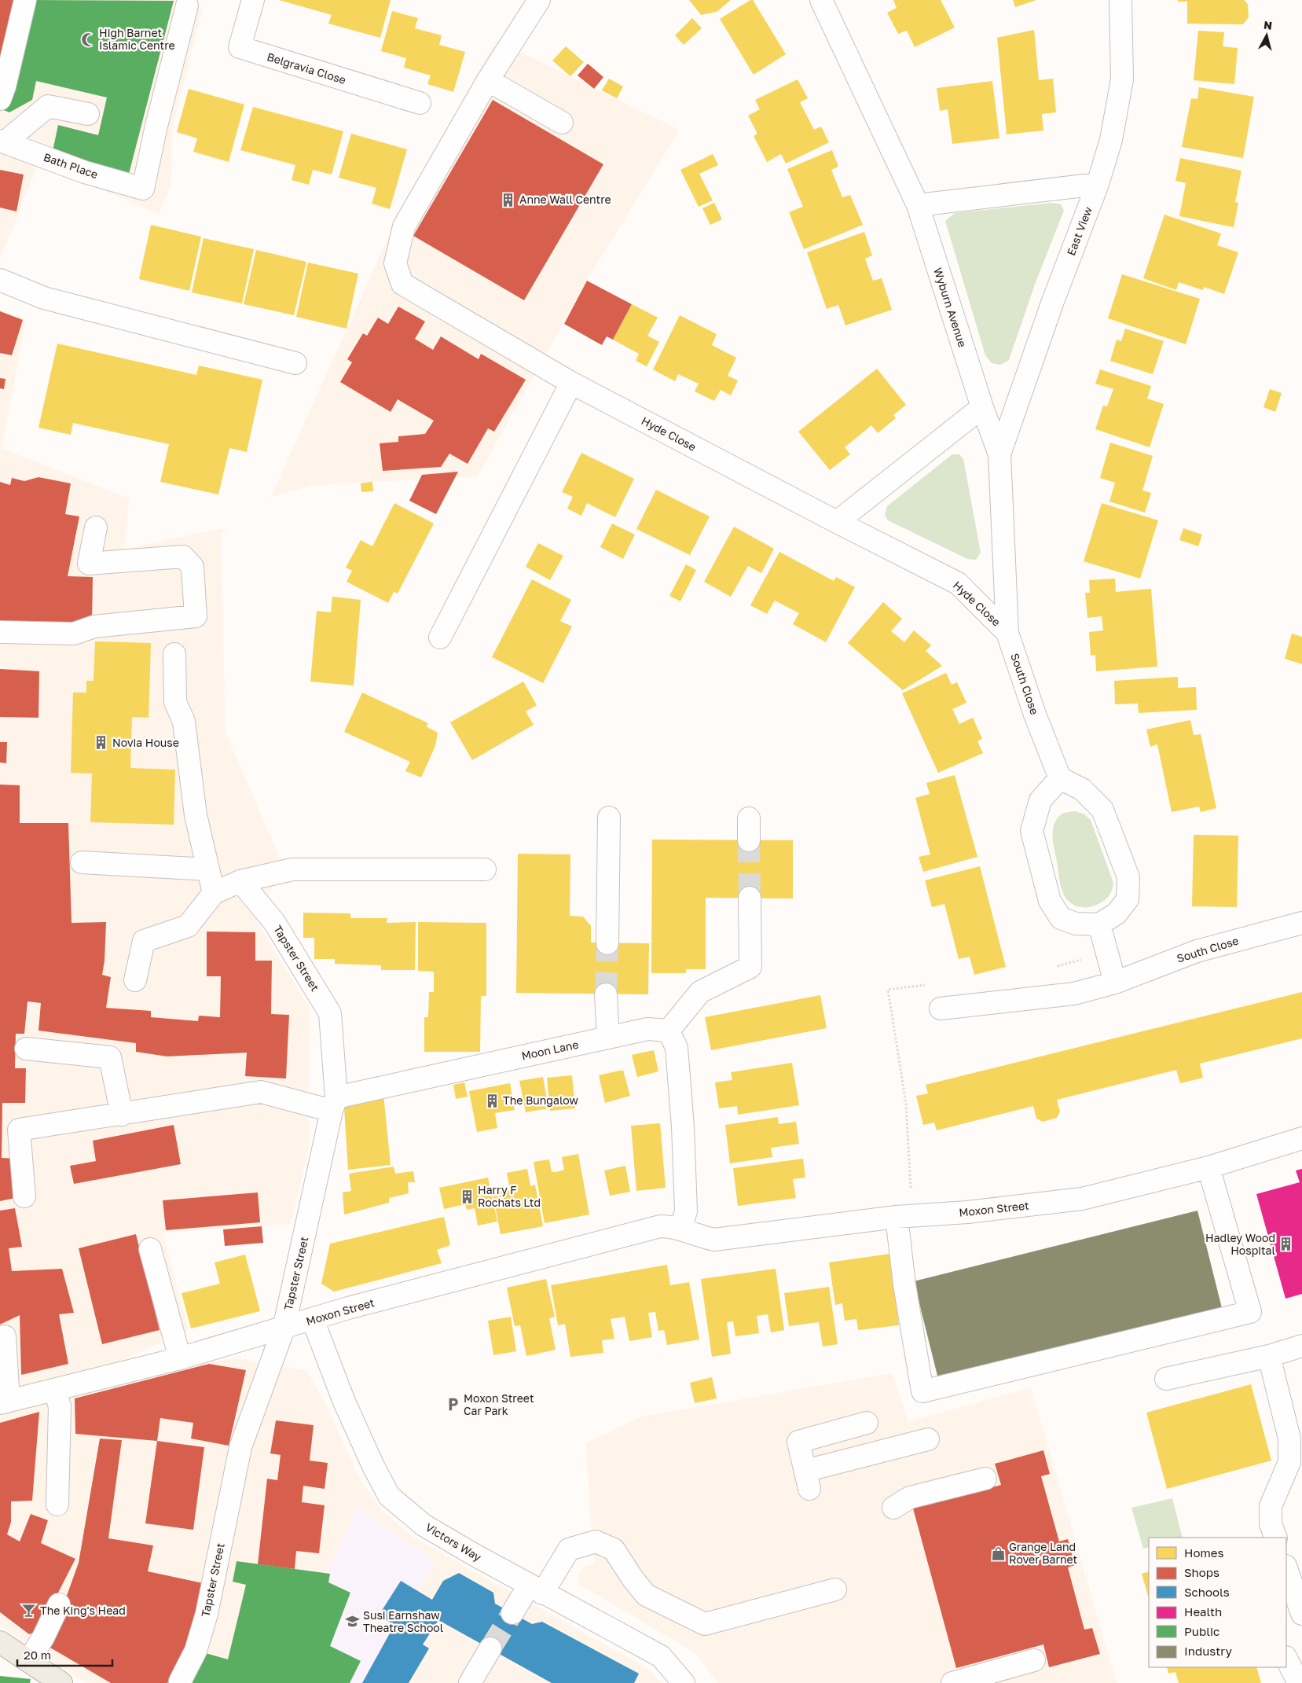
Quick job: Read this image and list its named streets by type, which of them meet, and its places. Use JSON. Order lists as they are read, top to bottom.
{
  "streets": {
    "street": [
      "Belgravia Close",
      "Bath Place",
      "East View",
      "Wyburn Avenue",
      "Hyde Close",
      "South Close",
      "Tapster Street",
      "Moon Lane",
      "Moxon Street",
      "Victors Way"
    ]
  },
  "crossings": [
    ["East View", "Wyburn Avenue"],
    ["Wyburn Avenue", "Hyde Close"],
    ["Wyburn Avenue", "South Close"],
    ["Hyde Close", "South Close"],
    ["Tapster Street", "Moon Lane"],
    ["Tapster Street", "Moxon Street"],
    ["Moxon Street", "Victors Way"]
  ],
  "places": {
    "mosque": ["High Barnet Islamic Centre"],
    "building": [
      "Anne Wall Centre",
      "Novia House",
      "The Bungalow",
      "Harry F Rochats Ltd",
      "Hadley Wood Hospital"
    ],
    "parking": ["Moxon Street Car Park"],
    "shop": ["Grange Land Rover Barnet"],
    "bar": ["The King's Head"],
    "school or university": ["Susi Earnshaw Theatre School"]
  },
  "legend": [
    "Homes",
    "Shops",
    "Schools",
    "Health",
    "Public",
    "Industry"
  ],
  "scale_bar": "20 m",
  "north": "top"
}
